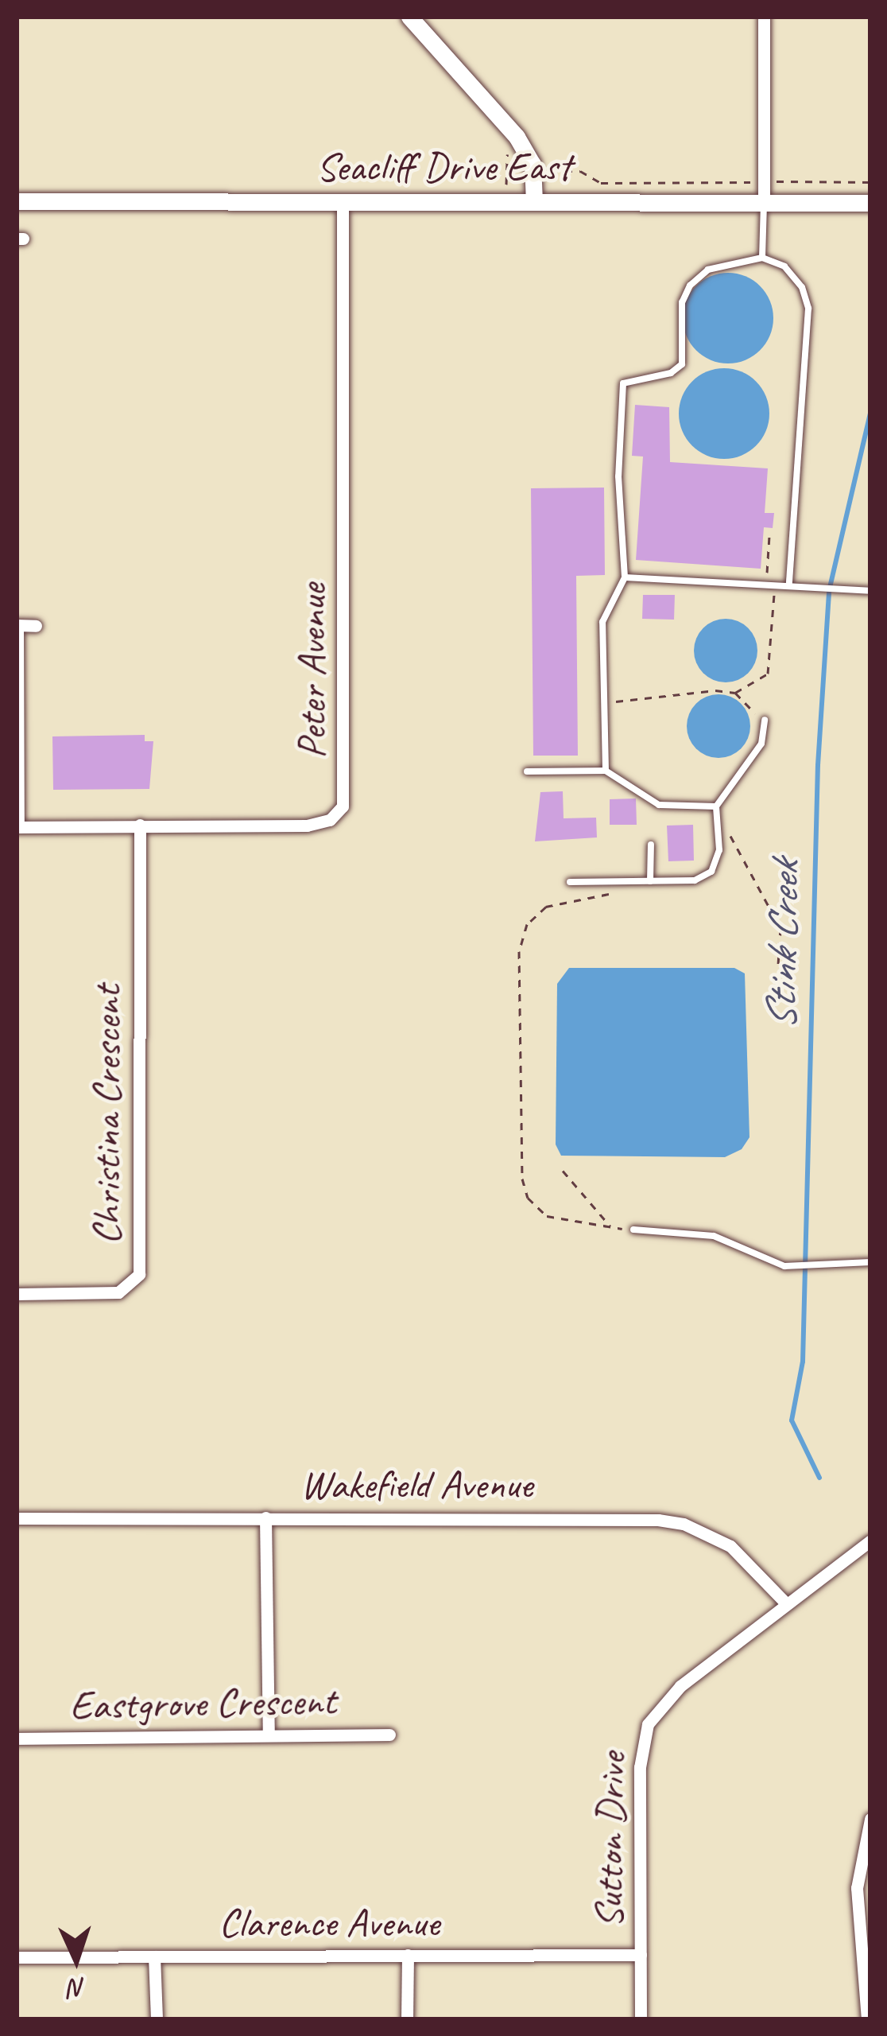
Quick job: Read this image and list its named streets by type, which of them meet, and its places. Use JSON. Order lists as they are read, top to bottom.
{
  "streets": {
    "main road": ["Seacliff Drive East"],
    "street": [
      "Peter Avenue",
      "Christina Crescent",
      "Wakefield Avenue",
      "Eastgrove Crescent",
      "Sutton Drive",
      "Clarence Avenue"
    ]
  },
  "crossings": [
    ["Seacliff Drive East", "Peter Avenue"],
    ["Peter Avenue", "Christina Crescent"],
    ["Wakefield Avenue", "Sutton Drive"],
    ["Sutton Drive", "Clarence Avenue"]
  ],
  "water": ["Stink Creek"],
  "north": "bottom"
}
